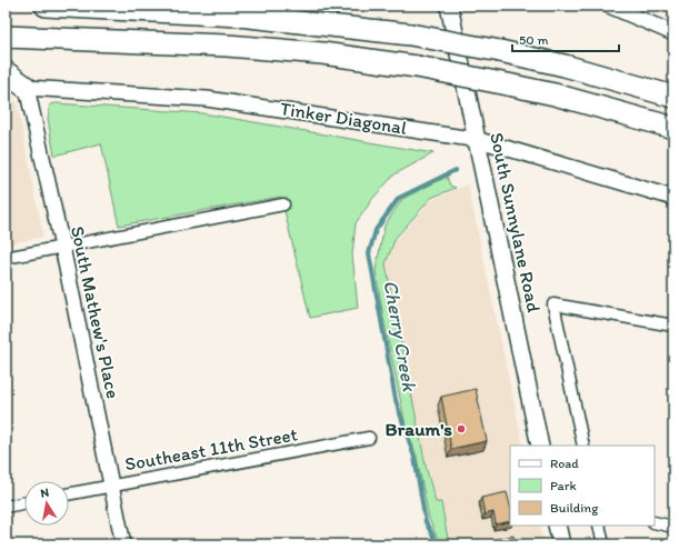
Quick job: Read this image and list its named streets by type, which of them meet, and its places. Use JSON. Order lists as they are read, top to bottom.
{
  "streets": {
    "main road": ["South Sunnylane Road"],
    "street": ["Tinker Diagonal", "South Mathew's Place", "Southeast 11th Street"]
  },
  "crossings": [
    ["Tinker Diagonal", "South Sunnylane Road"],
    ["Tinker Diagonal", "South Mathew's Place"],
    ["South Mathew's Place", "Southeast 11th Street"]
  ],
  "water": ["Cherry Creek"],
  "places": ["Braum's"],
  "legend": ["Road", "Park", "Building"],
  "scale_bar": "50 m",
  "north": "top"
}
